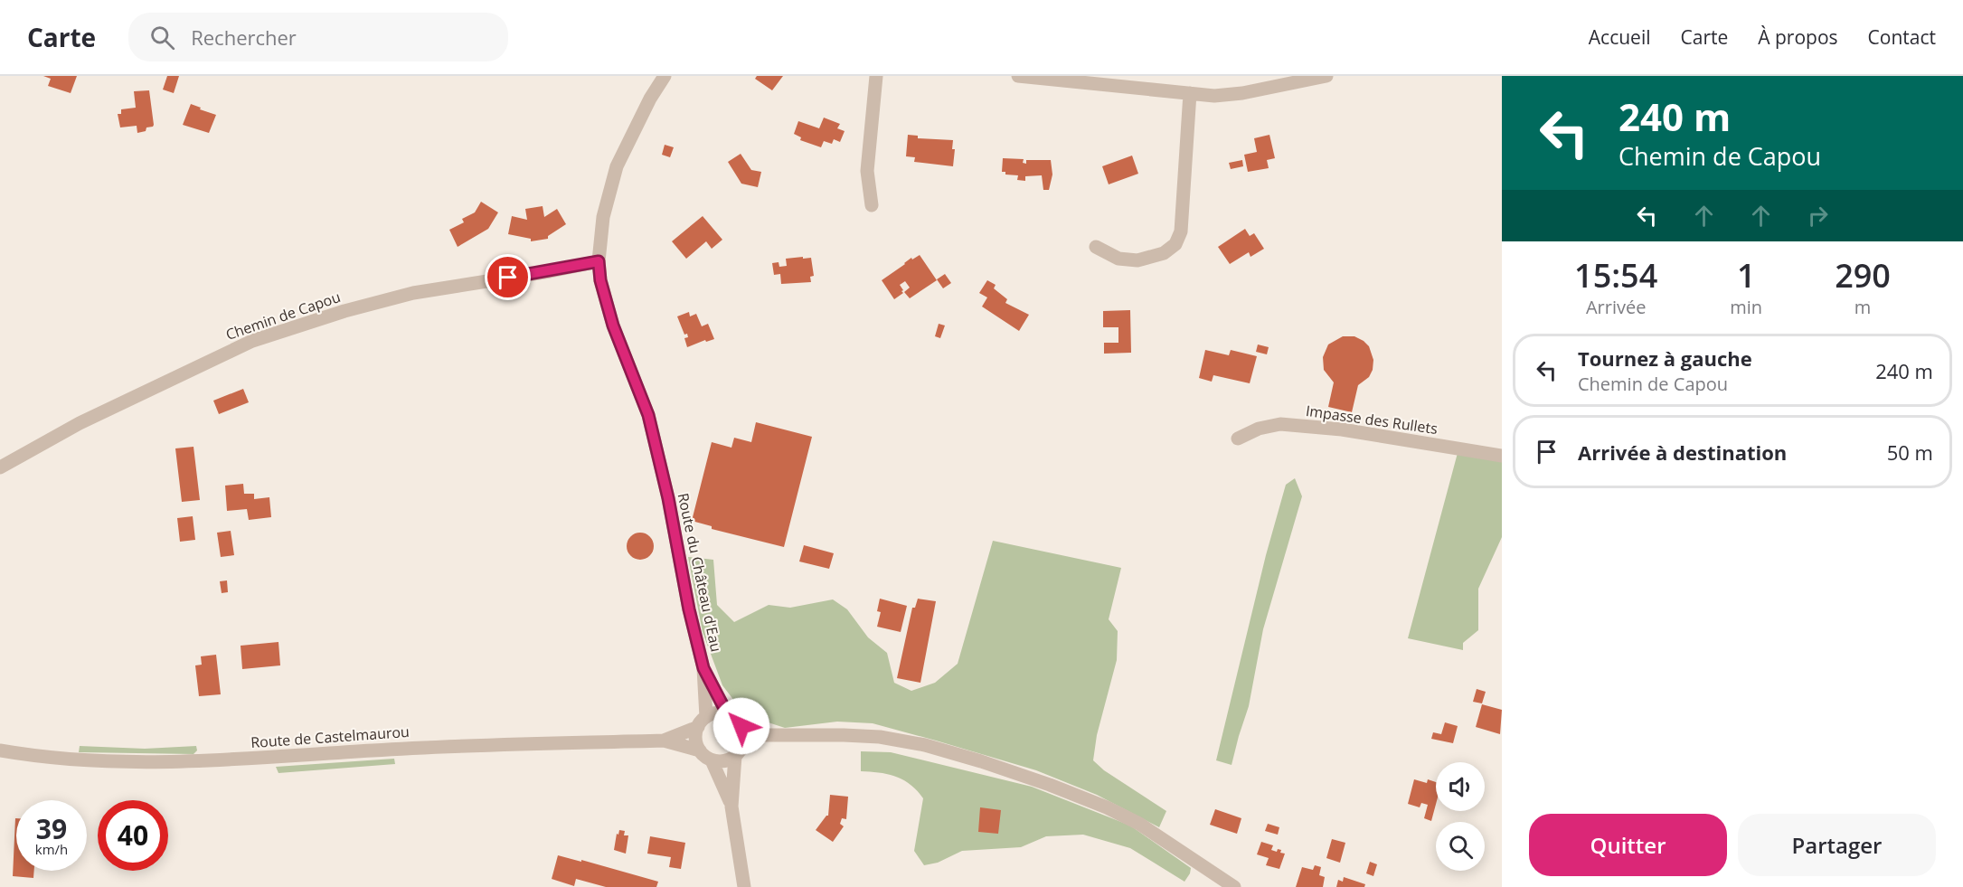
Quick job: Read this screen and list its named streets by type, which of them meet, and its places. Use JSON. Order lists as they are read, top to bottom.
{
  "streets": {
    "street": [
      "Chemin de Capou",
      "Impasse des Rullets",
      "Route du Château d'Eau",
      "Route de Castelmaurou"
    ]
  },
  "crossings": [
    ["Chemin de Capou", "Route du Château d'Eau"],
    ["Route du Château d'Eau", "Route de Castelmaurou"]
  ],
  "page": {
    "header": "Carte",
    "search": "Rechercher",
    "nav": [
      "Accueil",
      "Carte",
      "À propos",
      "Contact"
    ],
    "turn": ["240 m", "Chemin de Capou"],
    "eta": [
      "15:54",
      "Arrivée",
      "1",
      "min",
      "290",
      "m"
    ],
    "list": [
      {
        "name": "Tournez à gauche",
        "note": "Chemin de Capou",
        "value": "240 m"
      },
      {
        "name": "Arrivée à destination",
        "value": "50 m"
      }
    ],
    "speed": "39 km/h",
    "limit": "40",
    "buttons": ["Quitter", "Partager"]
  }
}
